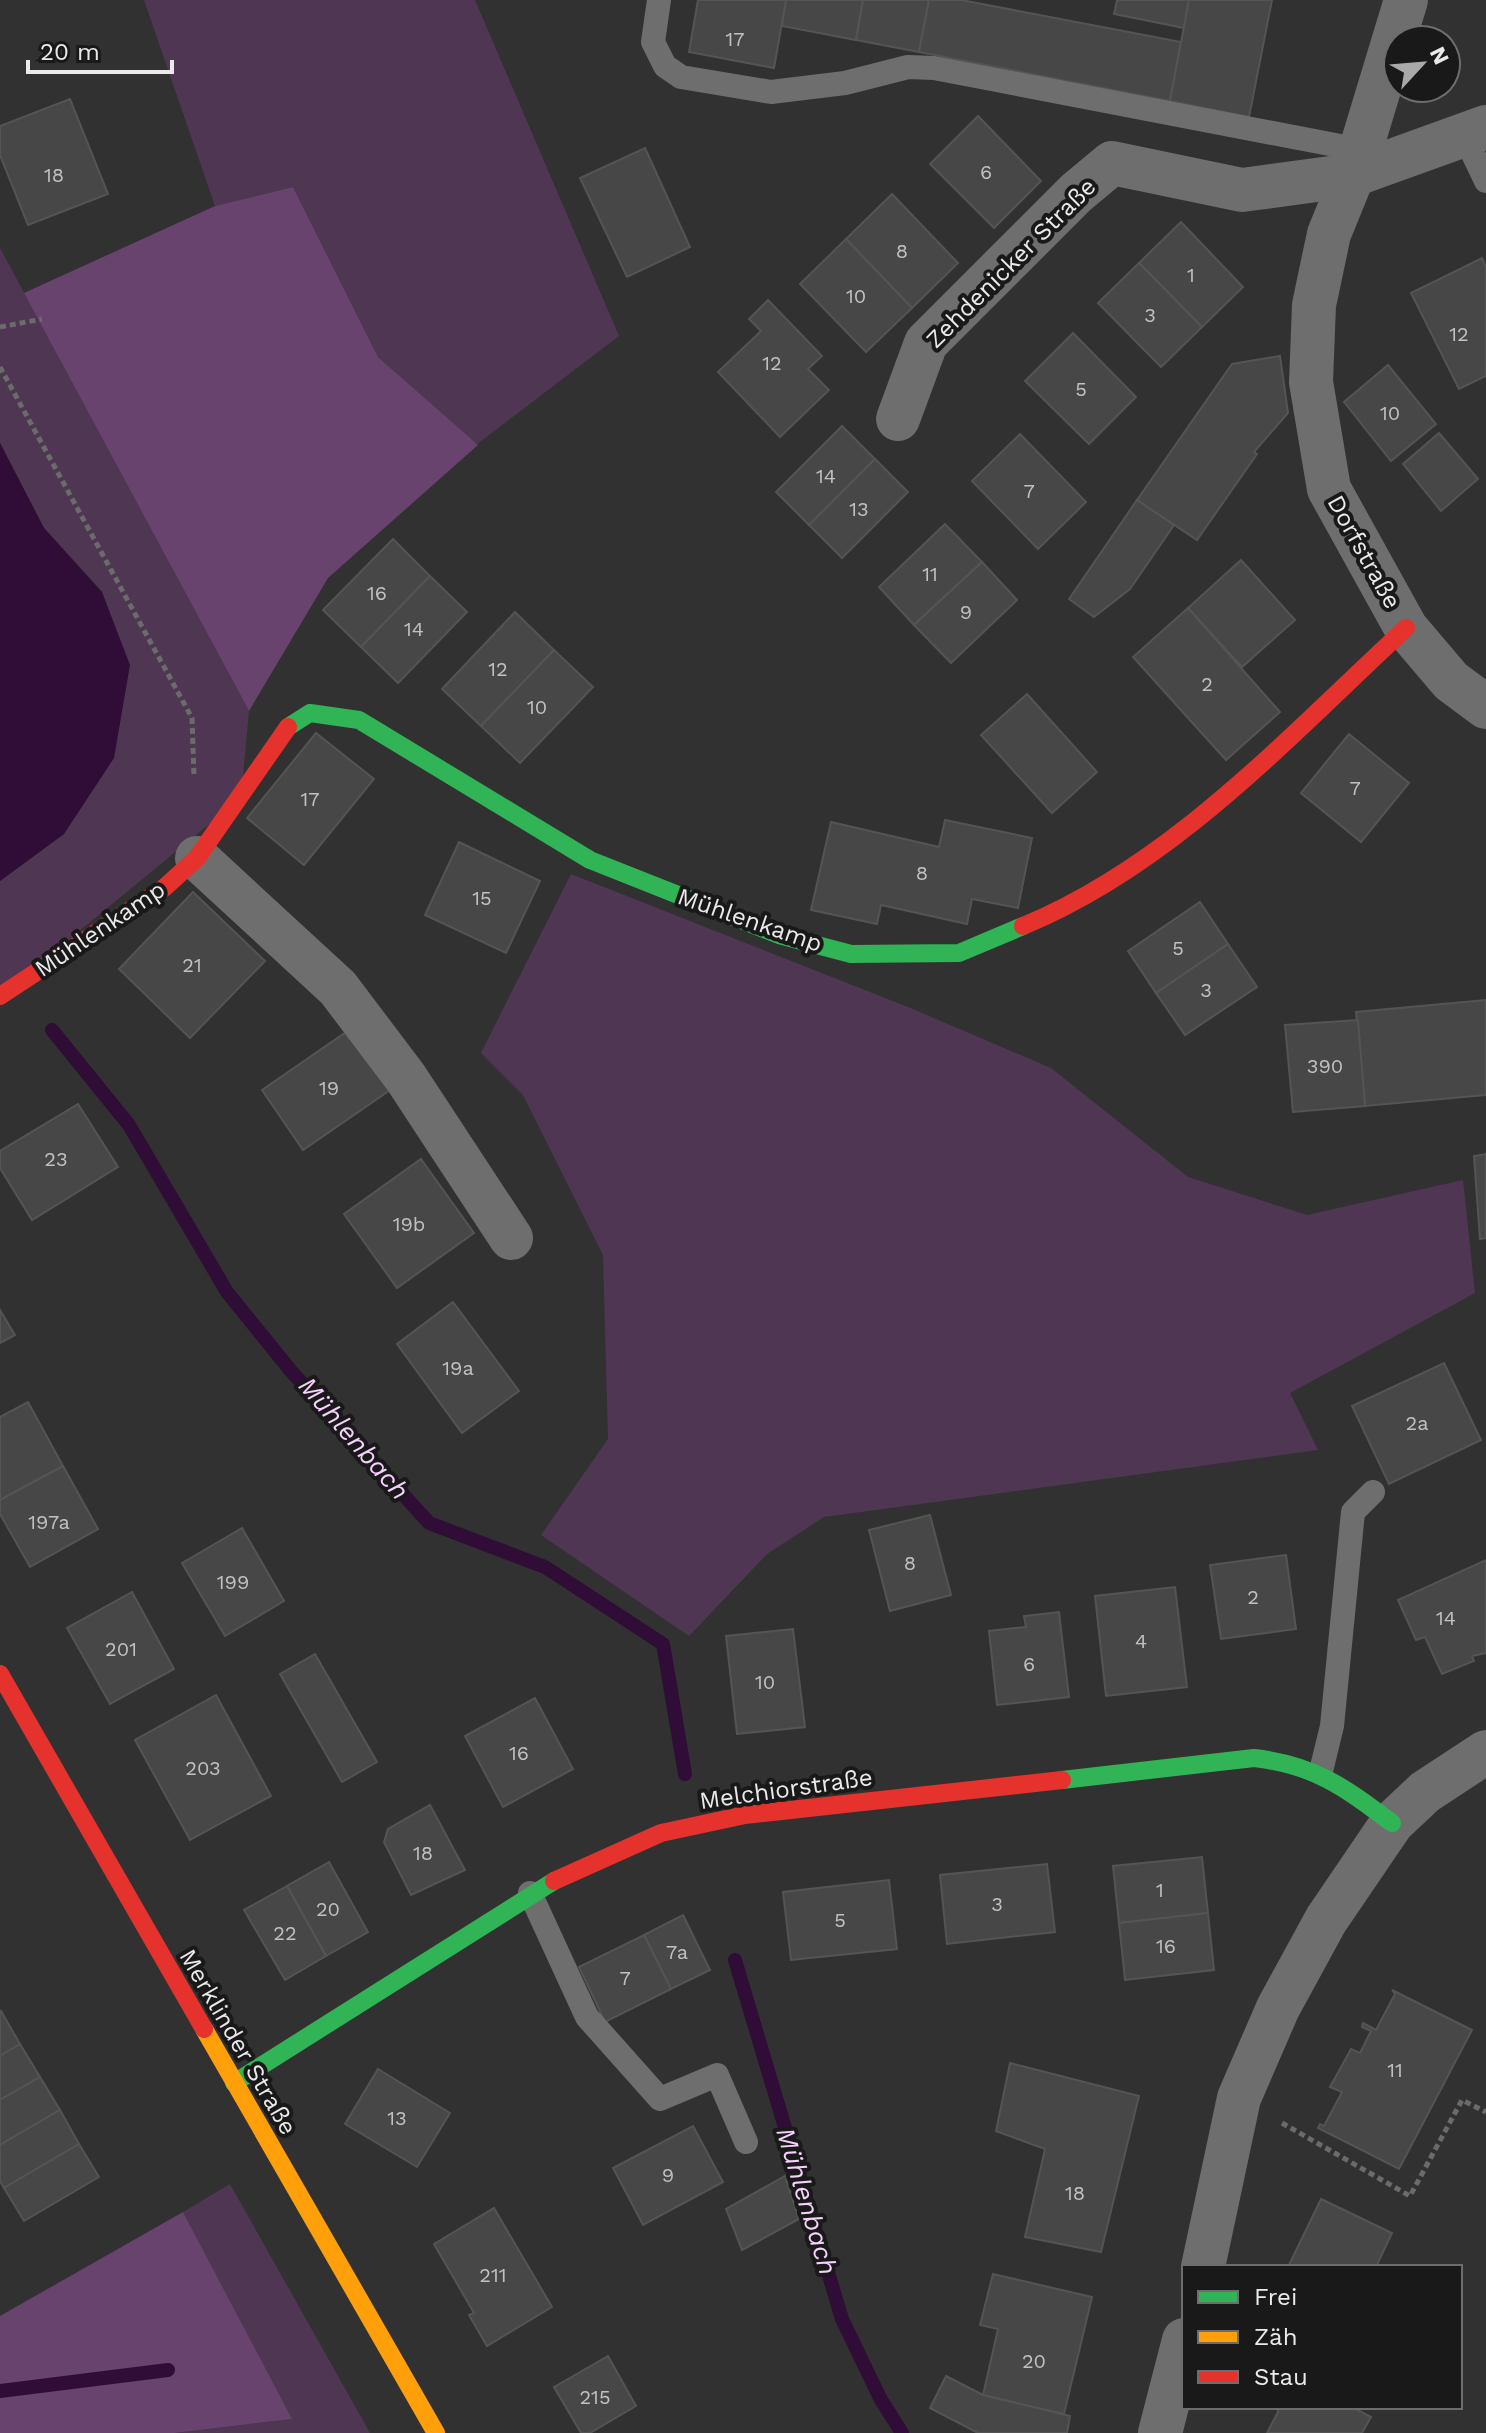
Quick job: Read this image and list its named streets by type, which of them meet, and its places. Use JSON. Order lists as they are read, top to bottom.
{
  "streets": {
    "street": [
      "Zehdenicker Straße",
      "Dorfstraße",
      "Mühlenkamp",
      "Melchiorstraße",
      "Merklinder Straße"
    ]
  },
  "crossings": [
    ["Zehdenicker Straße", "Dorfstraße"],
    ["Dorfstraße", "Mühlenkamp"],
    ["Melchiorstraße", "Merklinder Straße"]
  ],
  "water": ["Mühlenbach"],
  "house_numbers": [
    "17",
    "6",
    "18",
    "8",
    "1",
    "10",
    "3",
    "12",
    "12",
    "5",
    "10",
    "14",
    "7",
    "13",
    "11",
    "16",
    "9",
    "14",
    "12",
    "2",
    "10",
    "7",
    "17",
    "8",
    "15",
    "5",
    "21",
    "3",
    "390",
    "19",
    "23",
    "19b",
    "19a",
    "2a",
    "197a",
    "8",
    "199",
    "2",
    "14",
    "4",
    "201",
    "6",
    "10",
    "16",
    "203",
    "18",
    "1",
    "3",
    "20",
    "5",
    "22",
    "16",
    "7a",
    "7",
    "11",
    "13",
    "9",
    "18",
    "211",
    "20",
    "215"
  ],
  "legend": ["Frei", "Zäh", "Stau"],
  "scale_bar": "20 m",
  "north": "top right"
}
